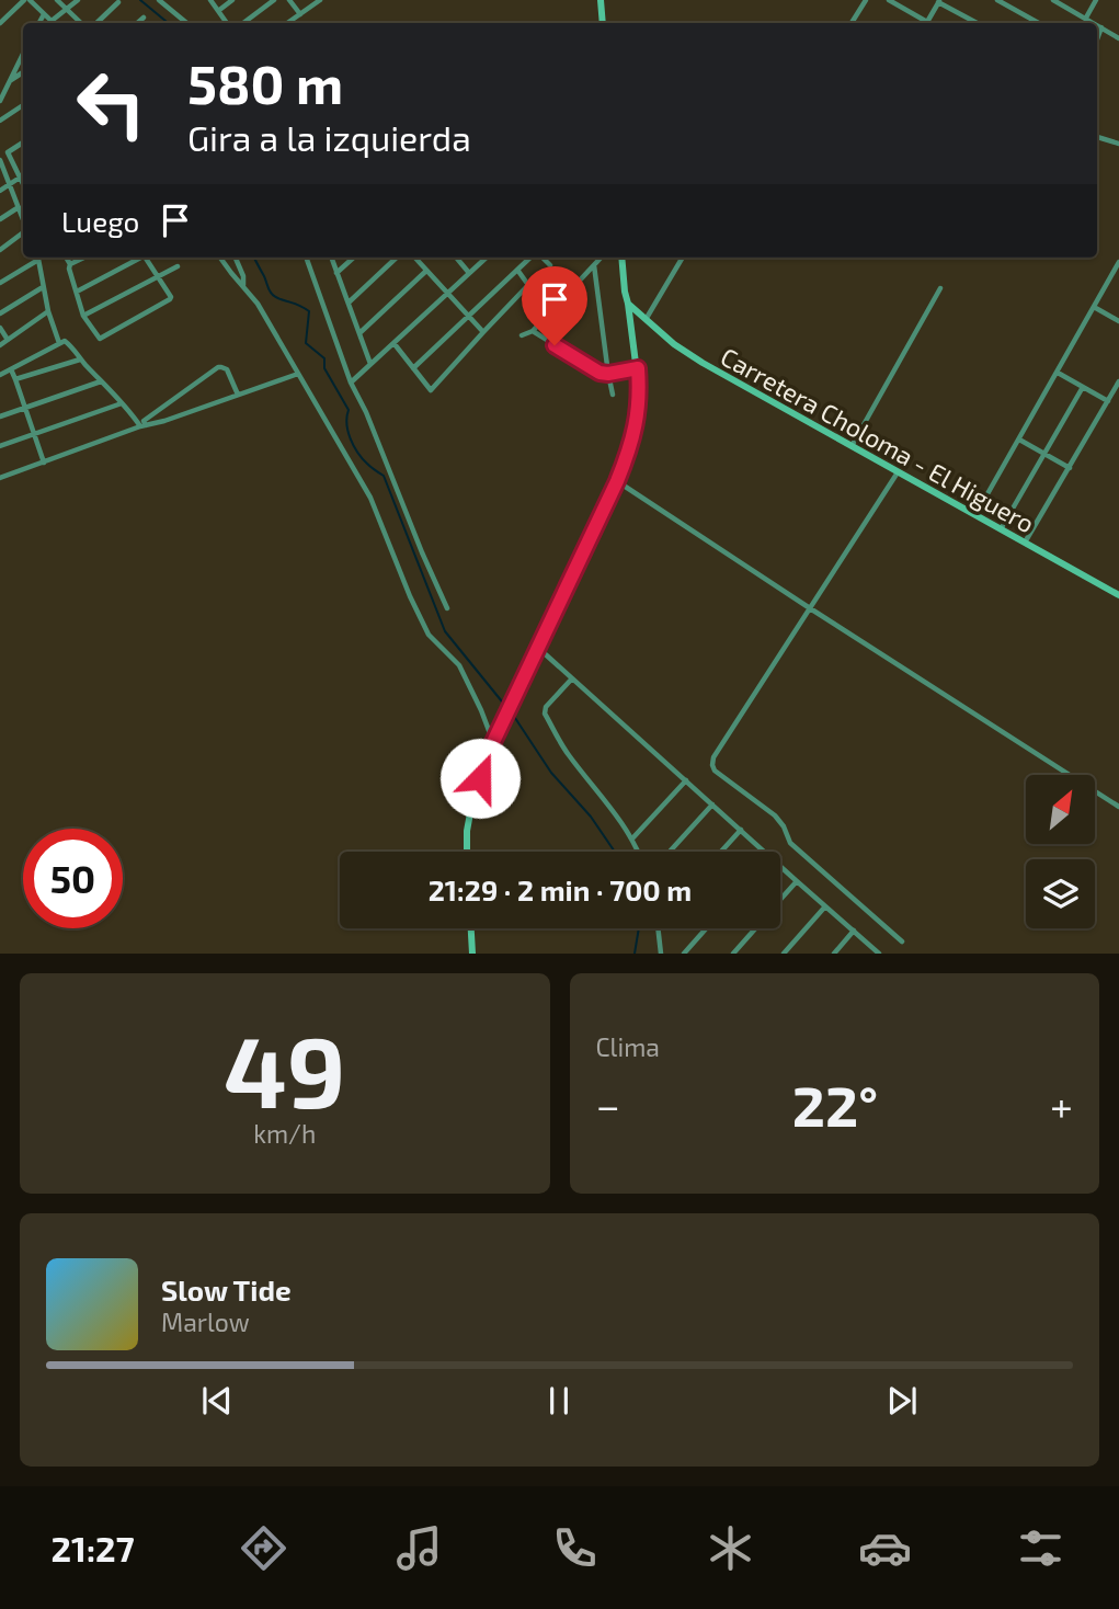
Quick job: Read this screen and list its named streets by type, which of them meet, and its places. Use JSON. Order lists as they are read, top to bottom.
{
  "streets": {
    "main road": ["Carretera Choloma - El Higuero"]
  },
  "north": "top right",
  "page": {
    "turn": ["580 m", "Gira a la izquierda"],
    "then": "Luego",
    "limit": "50",
    "trip": "21:29 · 2 min · 700 m",
    "tile": [
      ["49", "km/h"],
      "Clima"
    ],
    "heat": ["−", "22°", "+"],
    "song": ["Slow Tide", "Marlow"],
    "tabs": "21:27"
  }
}
